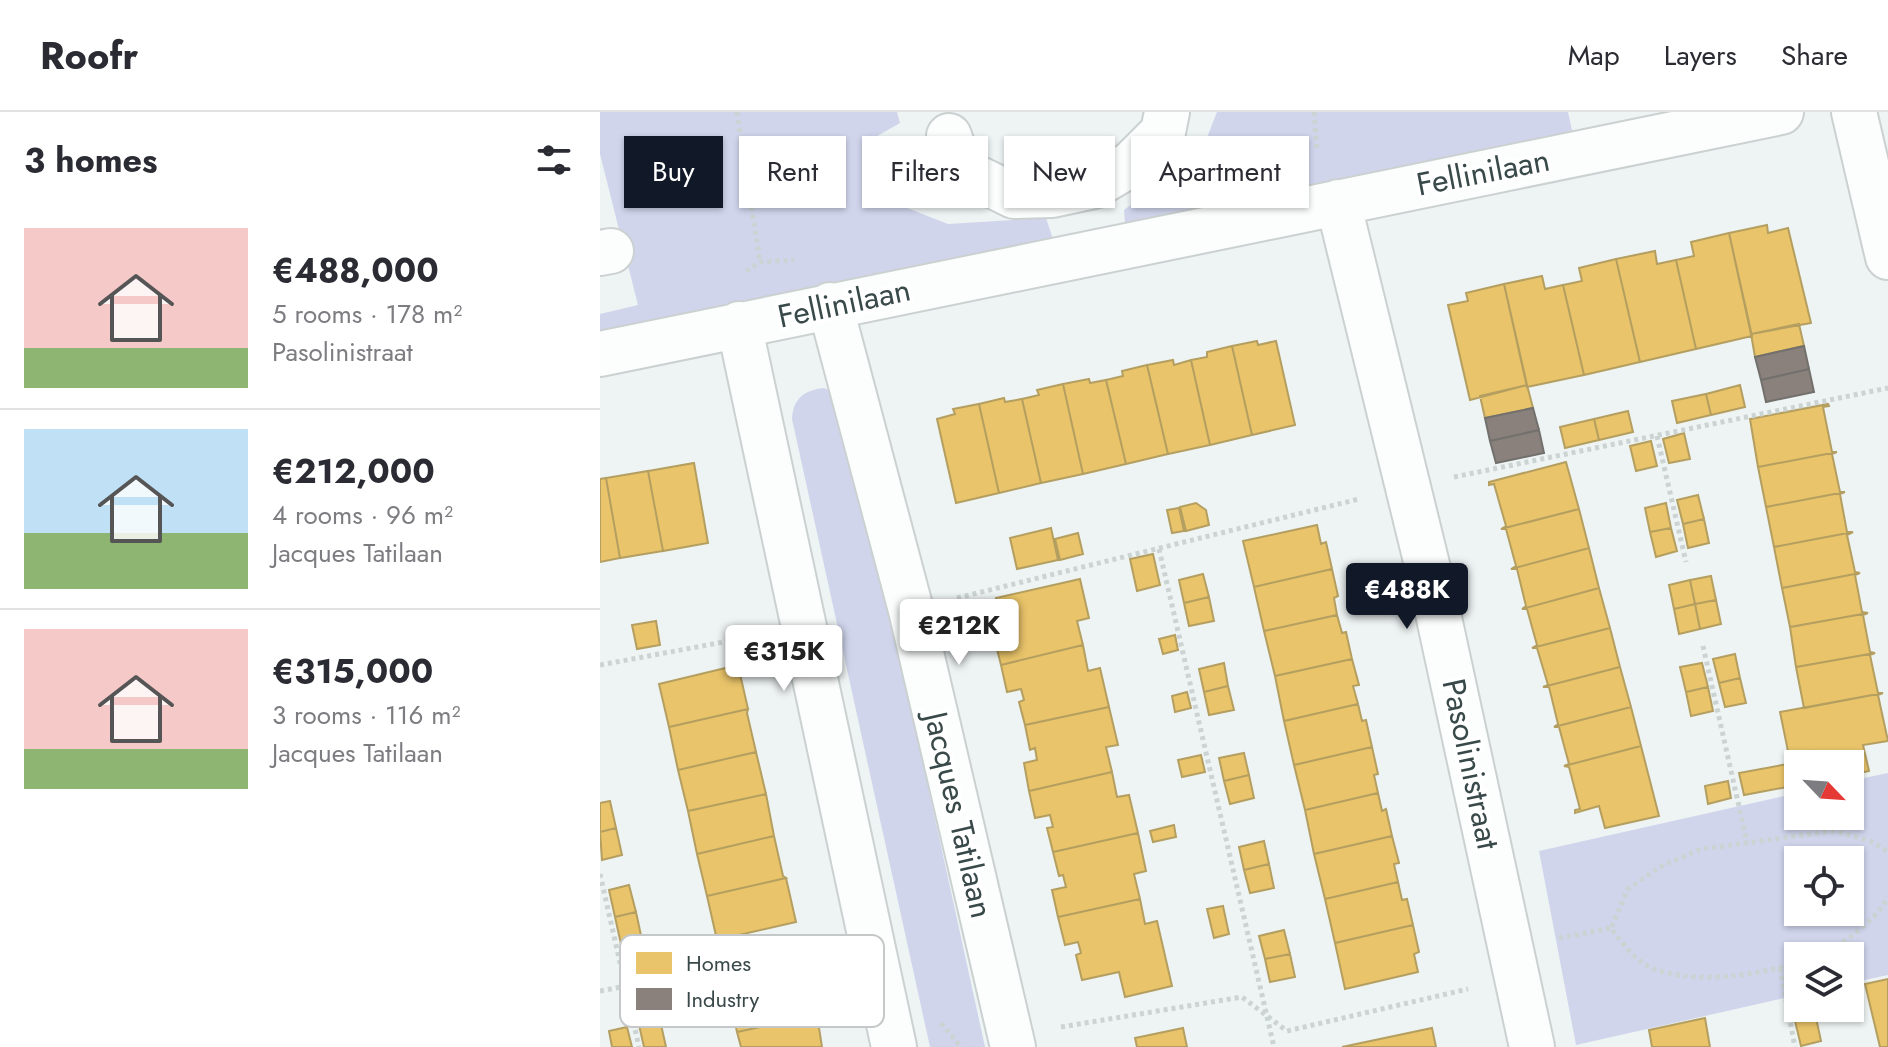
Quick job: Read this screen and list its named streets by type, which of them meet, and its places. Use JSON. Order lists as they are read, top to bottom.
{
  "streets": {
    "street": ["Fellinilaan", "Pasolinistraat", "Jacques Tatilaan"]
  },
  "crossings": [
    ["Fellinilaan", "Pasolinistraat"],
    ["Fellinilaan", "Jacques Tatilaan"]
  ],
  "legend": ["Homes", "Industry"],
  "north": "bottom right",
  "page": {
    "header": "Roofr",
    "nav": ["Map", "Layers", "Share"],
    "heading": "3 homes",
    "chip": [
      "Buy",
      "Rent",
      "Filters",
      "New",
      "Apartment"
    ],
    "list": [
      {
        "name": "€488,000",
        "note": "5 rooms · 178 m² · Pasolinistraat"
      },
      {
        "name": "€212,000",
        "note": "4 rooms · 96 m² · Jacques Tatilaan"
      },
      {
        "name": "€315,000",
        "note": "3 rooms · 116 m² · Jacques Tatilaan"
      }
    ],
    "price": ["€488K", "€212K", "€315K"]
  }
}
